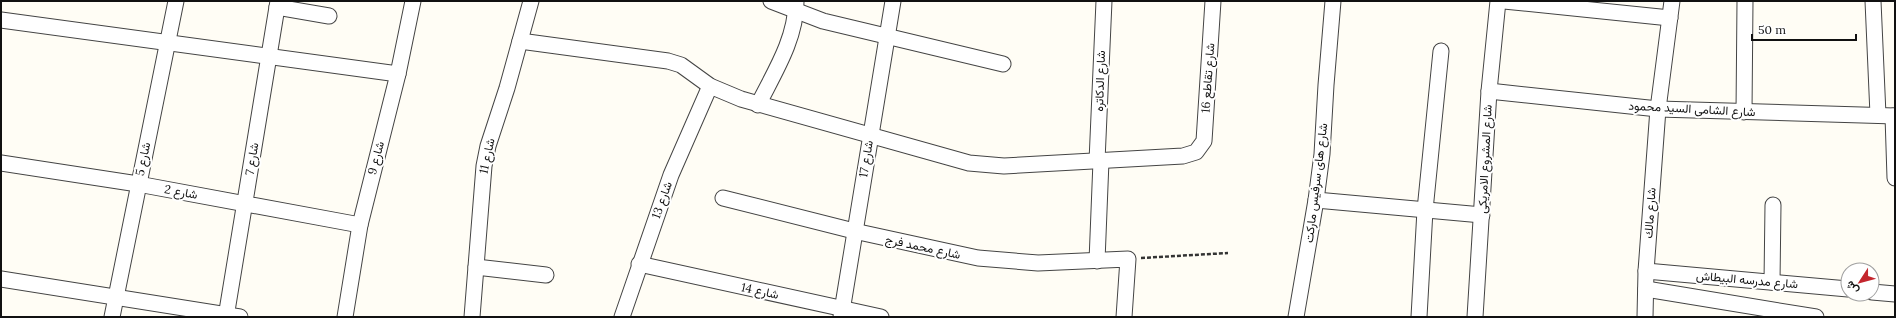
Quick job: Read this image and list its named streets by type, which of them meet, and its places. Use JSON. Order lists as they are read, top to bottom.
{
  "streets": {
    "street": [
      "شارع تقاطع 16",
      "شارع الدكاتره",
      "شارع الشامى السيد محمود",
      "شارع 11",
      "شارع 9",
      "شارع 5",
      "شارع 7",
      "شارع 17",
      "شارع المشروع الامريكى",
      "شارع هاى سرفيس ماركت",
      "شارع 2",
      "شارع 13",
      "شارع مالك",
      "شارع محمد فرج",
      "شارع مدرسه البيطاش",
      "شارع 14"
    ]
  },
  "crossings": [
    ["شارع تقاطع 16", "شارع الدكاتره"],
    ["شارع الدكاتره", "شارع محمد فرج"],
    ["شارع الشامى السيد محمود", "شارع المشروع الامريكى"],
    ["شارع الشامى السيد محمود", "شارع مالك"],
    ["شارع 9", "شارع 2"],
    ["شارع 5", "شارع 2"],
    ["شارع 7", "شارع 2"],
    ["شارع 17", "شارع محمد فرج"],
    ["شارع 17", "شارع 14"],
    ["شارع 13", "شارع 14"],
    ["شارع مالك", "شارع مدرسه البيطاش"]
  ],
  "scale_bar": "50 m",
  "north": "bottom left"
}
